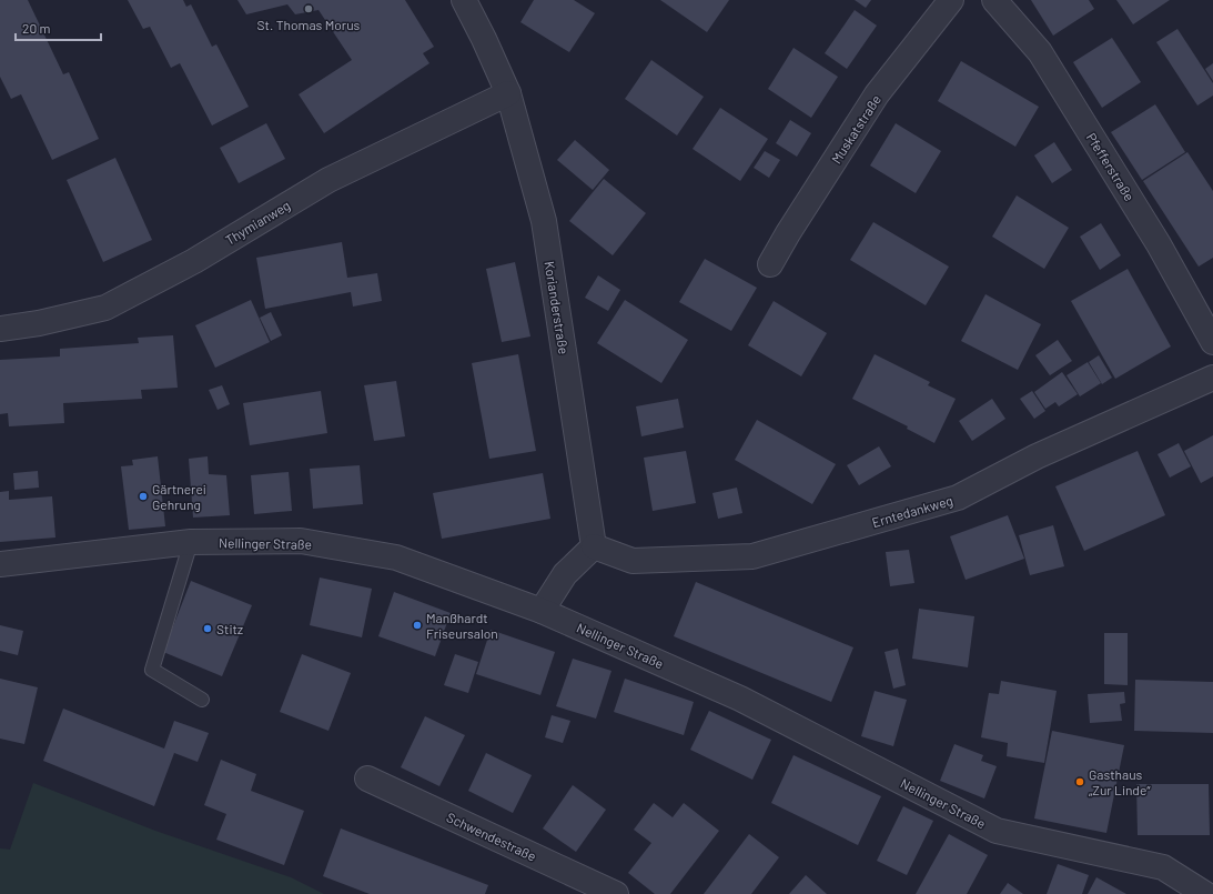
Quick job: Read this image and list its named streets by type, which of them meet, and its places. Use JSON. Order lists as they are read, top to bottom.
{
  "streets": {
    "street": [
      "Muskatstraße",
      "Pfefferstraße",
      "Thymianweg",
      "Korianderstraße",
      "Erntedankweg",
      "Nellinger Straße",
      "Schwendestraße"
    ]
  },
  "crossings": [
    ["Thymianweg", "Korianderstraße"],
    ["Korianderstraße", "Erntedankweg"]
  ],
  "places": [
    "St. Thomas Morus",
    "Gärtnerei Gehrung",
    "Manßhardt Friseursalon",
    "Stitz",
    "Gasthaus „Zur Linde“"
  ],
  "scale_bar": "20 m"
}
